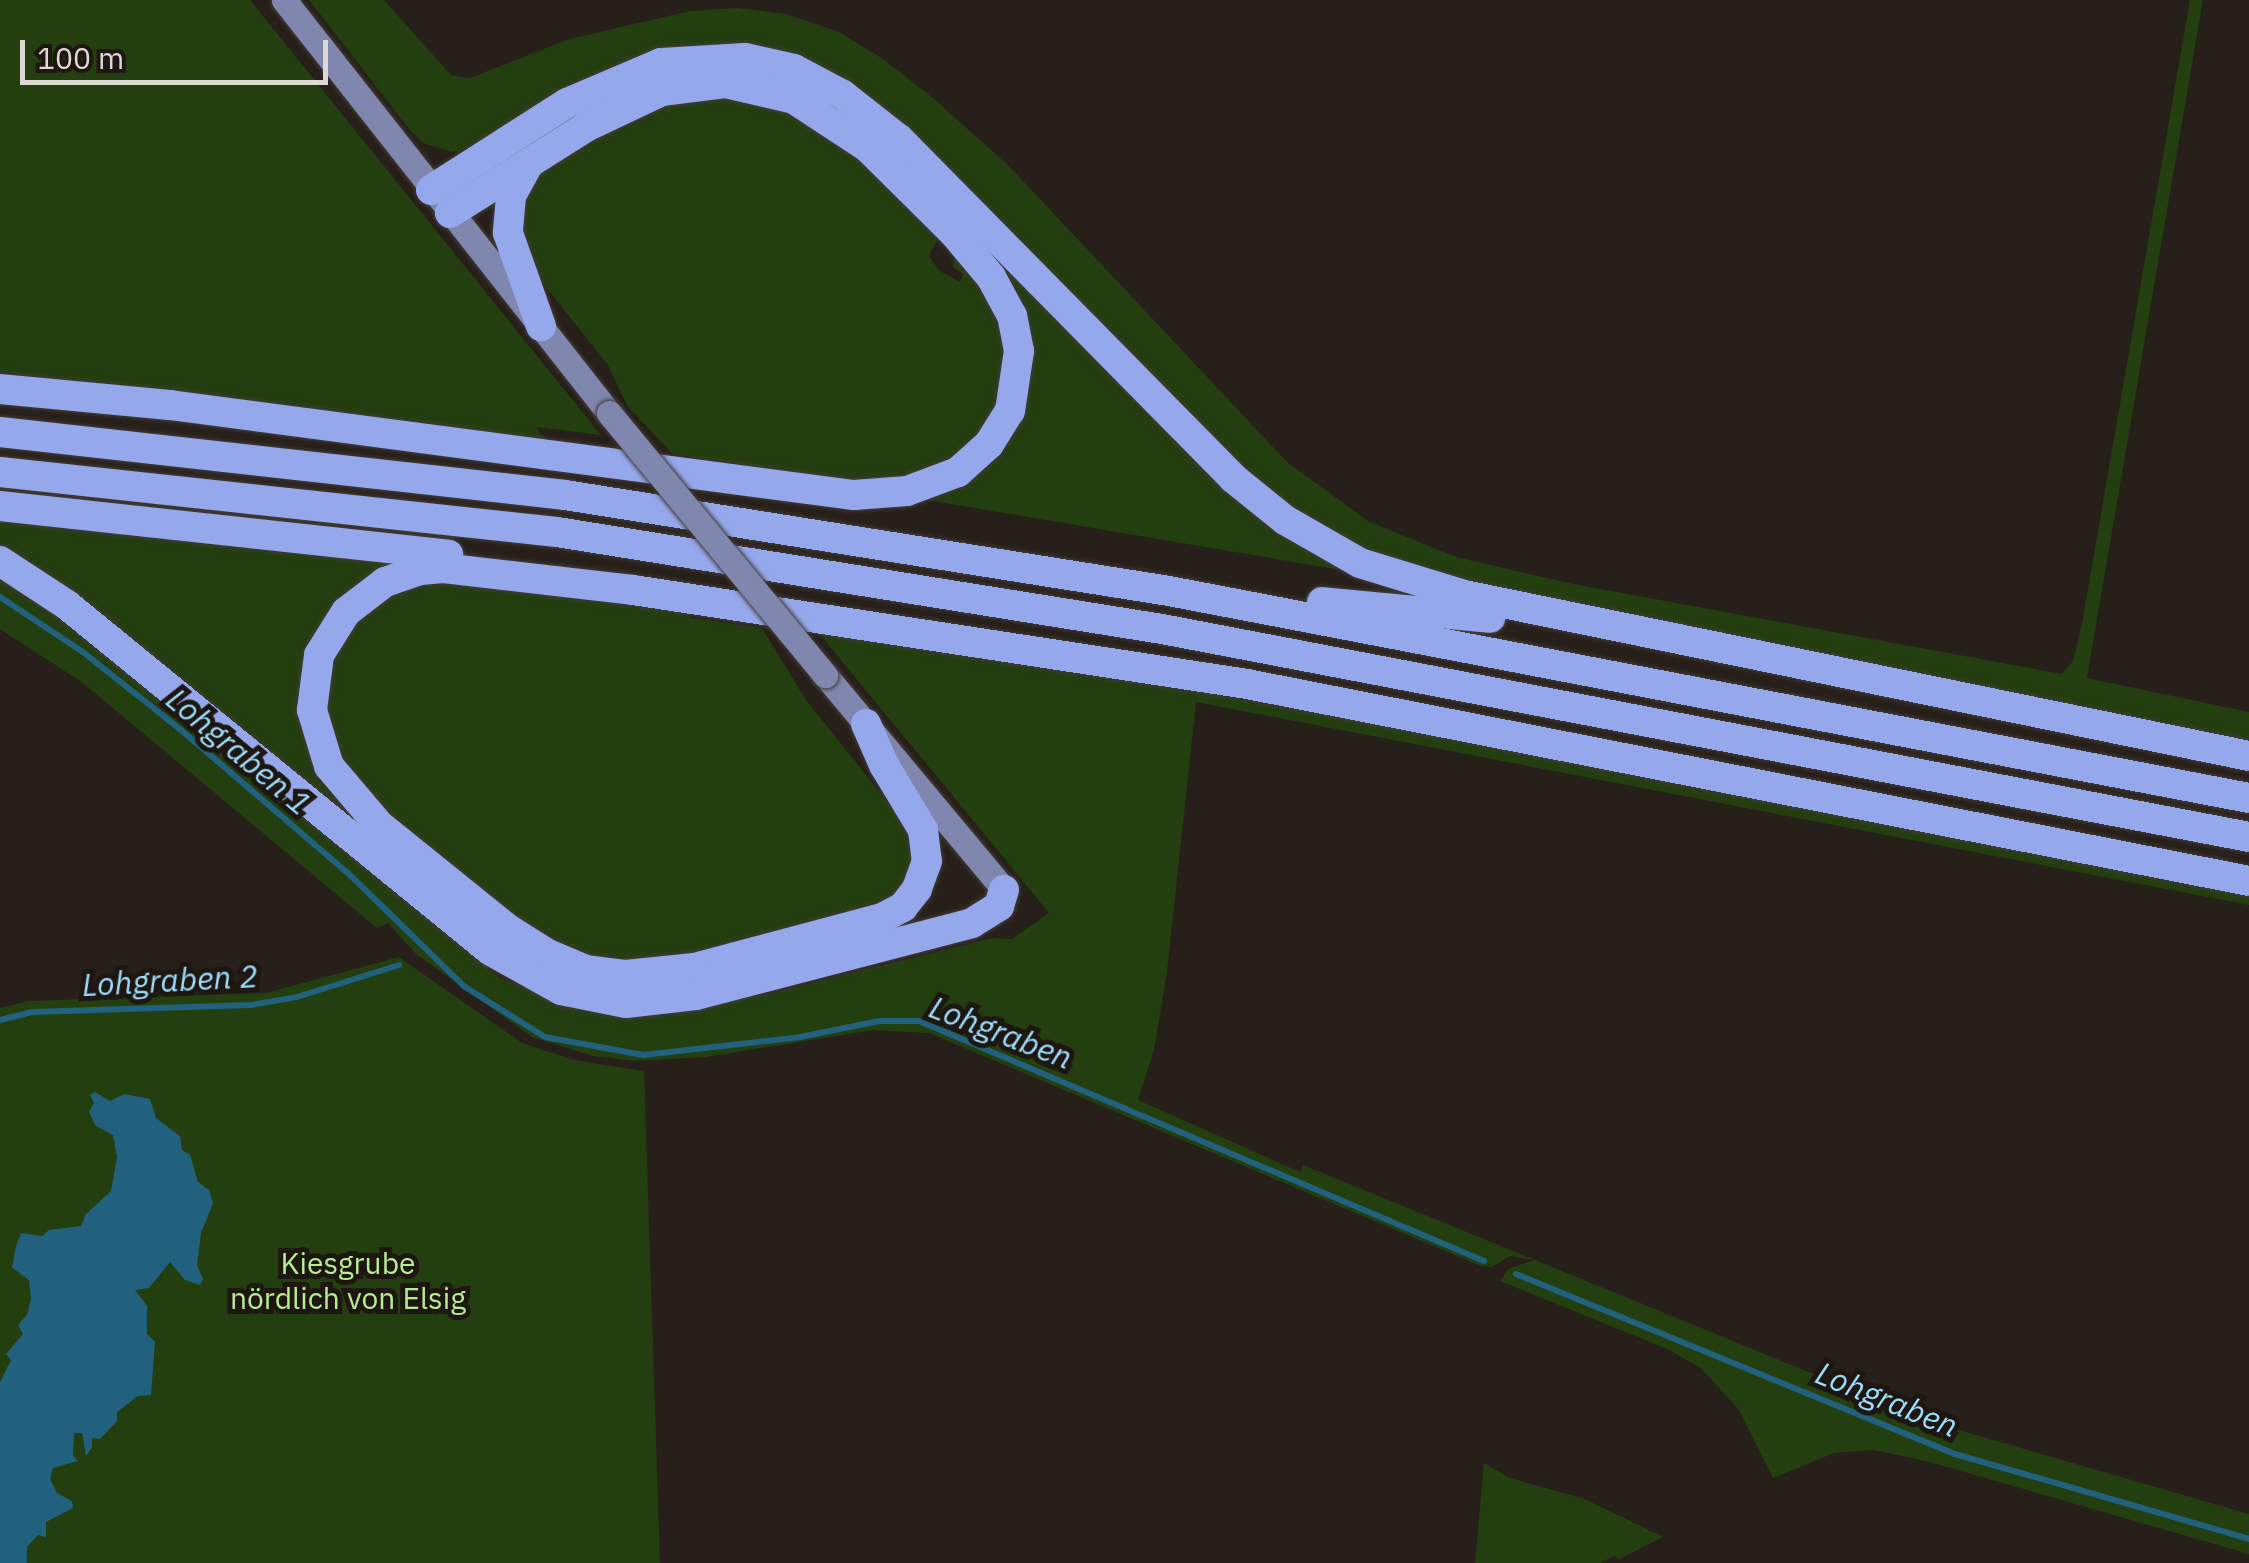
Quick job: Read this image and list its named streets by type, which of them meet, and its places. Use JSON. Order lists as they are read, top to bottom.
{
  "water": ["Lohgraben 1", "Lohgraben 2", "Lohgraben"],
  "parks": ["Kiesgrube nördlich von Elsig"],
  "scale_bar": "100 m"
}
